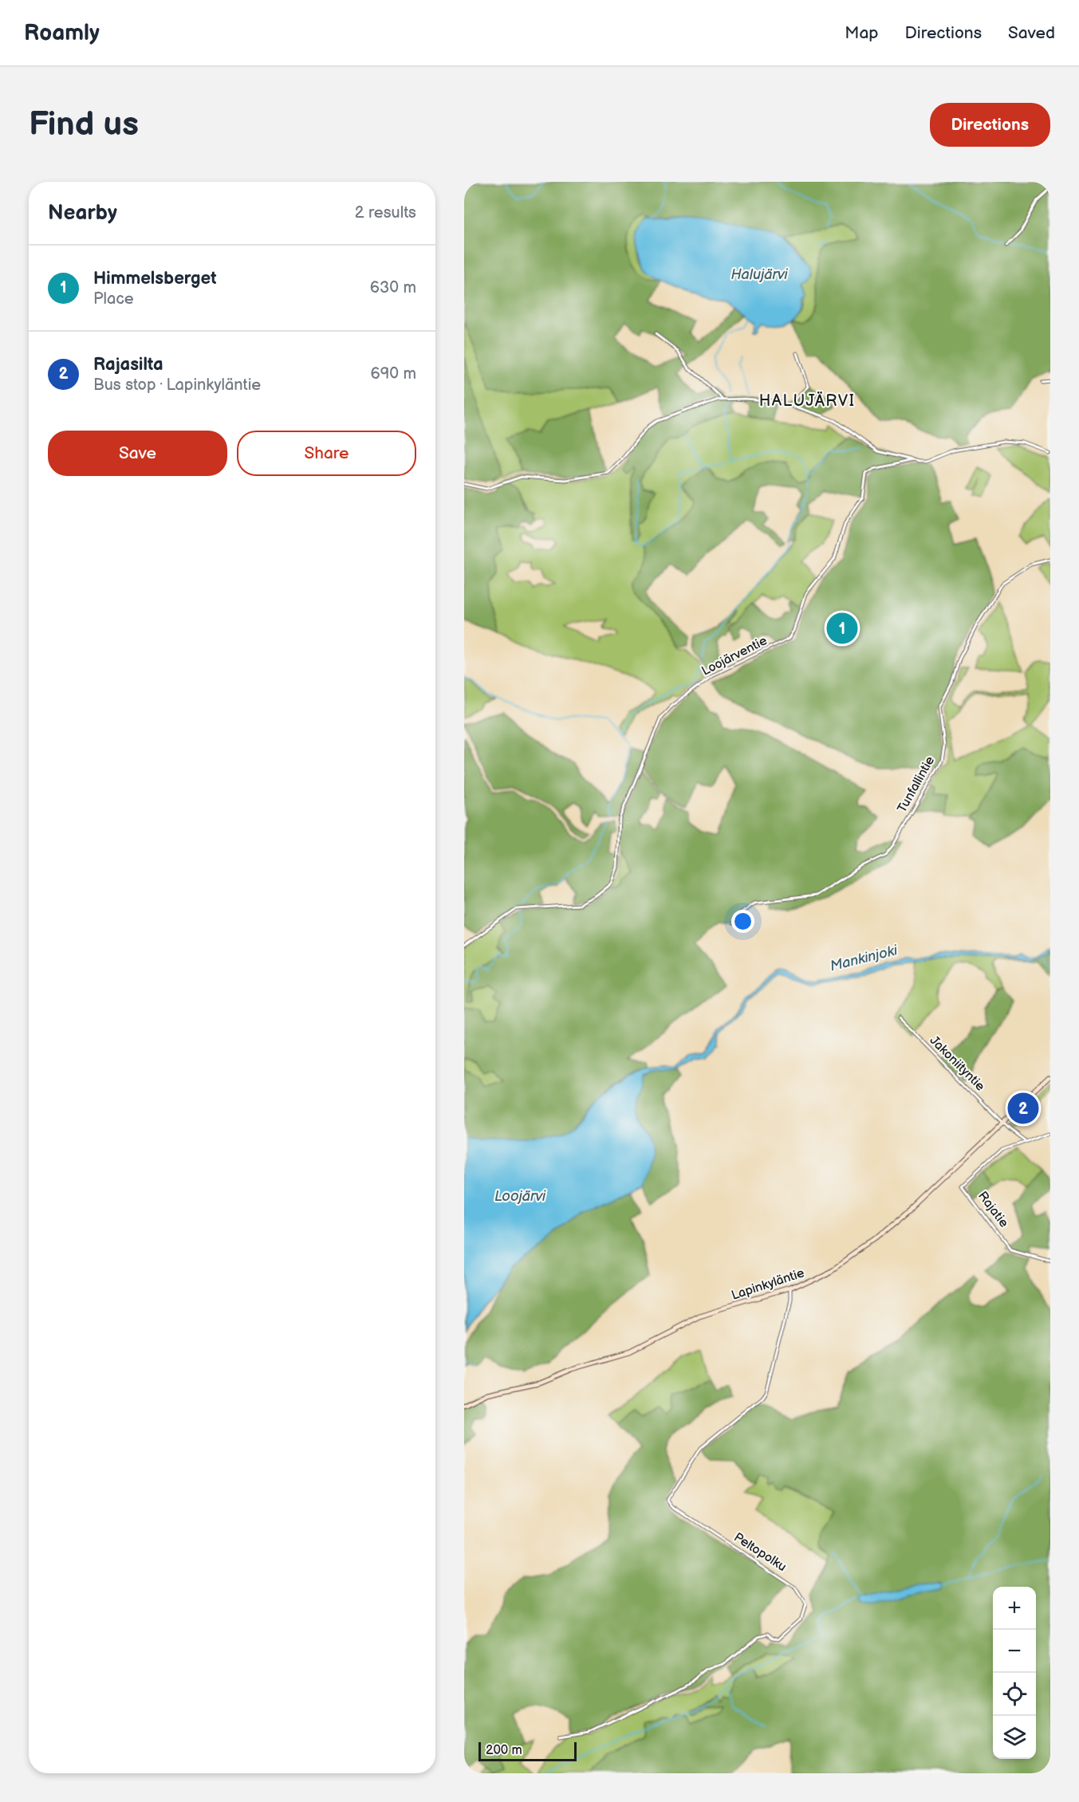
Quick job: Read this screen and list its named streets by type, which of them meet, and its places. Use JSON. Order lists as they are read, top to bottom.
{
  "streets": {
    "main road": ["Lapinkyläntie"],
    "street": [
      "Loojärventie",
      "Tunfallintie",
      "Jakoniityntie",
      "Rajatie",
      "Peltopolku"
    ]
  },
  "crossings": [
    ["Jakoniityntie", "Rajatie"],
    ["Jakoniityntie", "Lapinkyläntie"],
    ["Lapinkyläntie", "Peltopolku"]
  ],
  "districts": ["HALUJÄRVI"],
  "water": ["Halujärvi", "Mankinjoki", "Loojärvi"],
  "scale_bar": "200 m",
  "page": {
    "header": "Roamly",
    "nav": ["Map", "Directions", "Saved"],
    "buttons": [
      "Directions",
      ["Save", "Share"]
    ],
    "title": "Find us",
    "heading": ["Nearby", "2 results"],
    "list": [
      {
        "mark": "1",
        "name": "Himmelsberget",
        "note": "Place",
        "value": "630 m"
      },
      {
        "mark": "2",
        "name": "Rajasilta",
        "note": "Bus stop · Lapinkyläntie",
        "value": "690 m"
      }
    ],
    "pins": ["1", "2"],
    "map_buttons": ["+", "−"],
    "scale": "200 m"
  }
}
